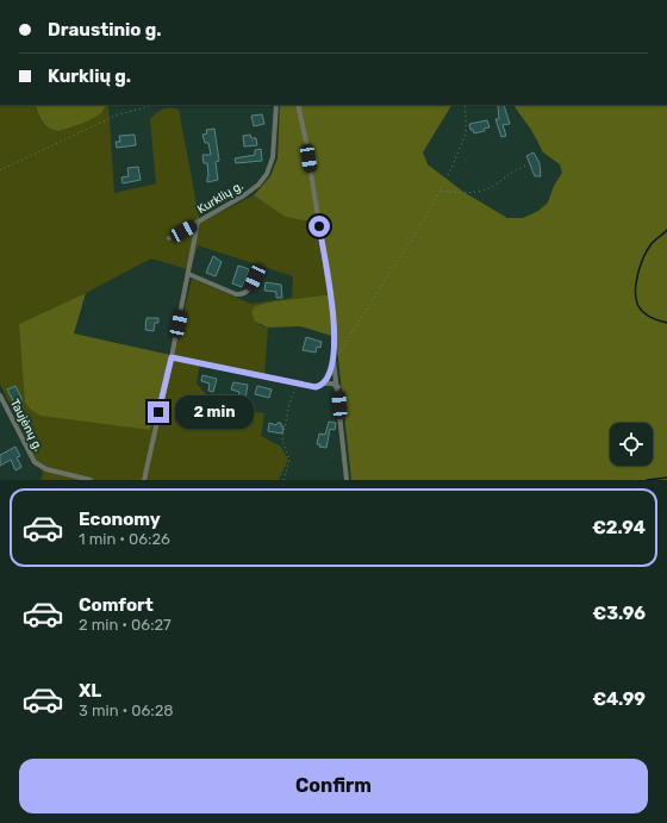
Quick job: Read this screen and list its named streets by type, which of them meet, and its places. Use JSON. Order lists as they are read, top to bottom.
{
  "streets": {
    "street": ["Kurklių g.", "Taujėnų g."]
  },
  "page": {
    "banner": ["Draustinio g.", "Kurklių g."],
    "bubble": "2 min",
    "list": [
      {
        "name": "Economy",
        "note": "1 min · 06:26",
        "value": "€2.94"
      },
      {
        "name": "Comfort",
        "note": "2 min · 06:27",
        "value": "€3.96"
      },
      {
        "name": "XL",
        "note": "3 min · 06:28",
        "value": "€4.99"
      }
    ],
    "buttons": "Confirm"
  }
}
